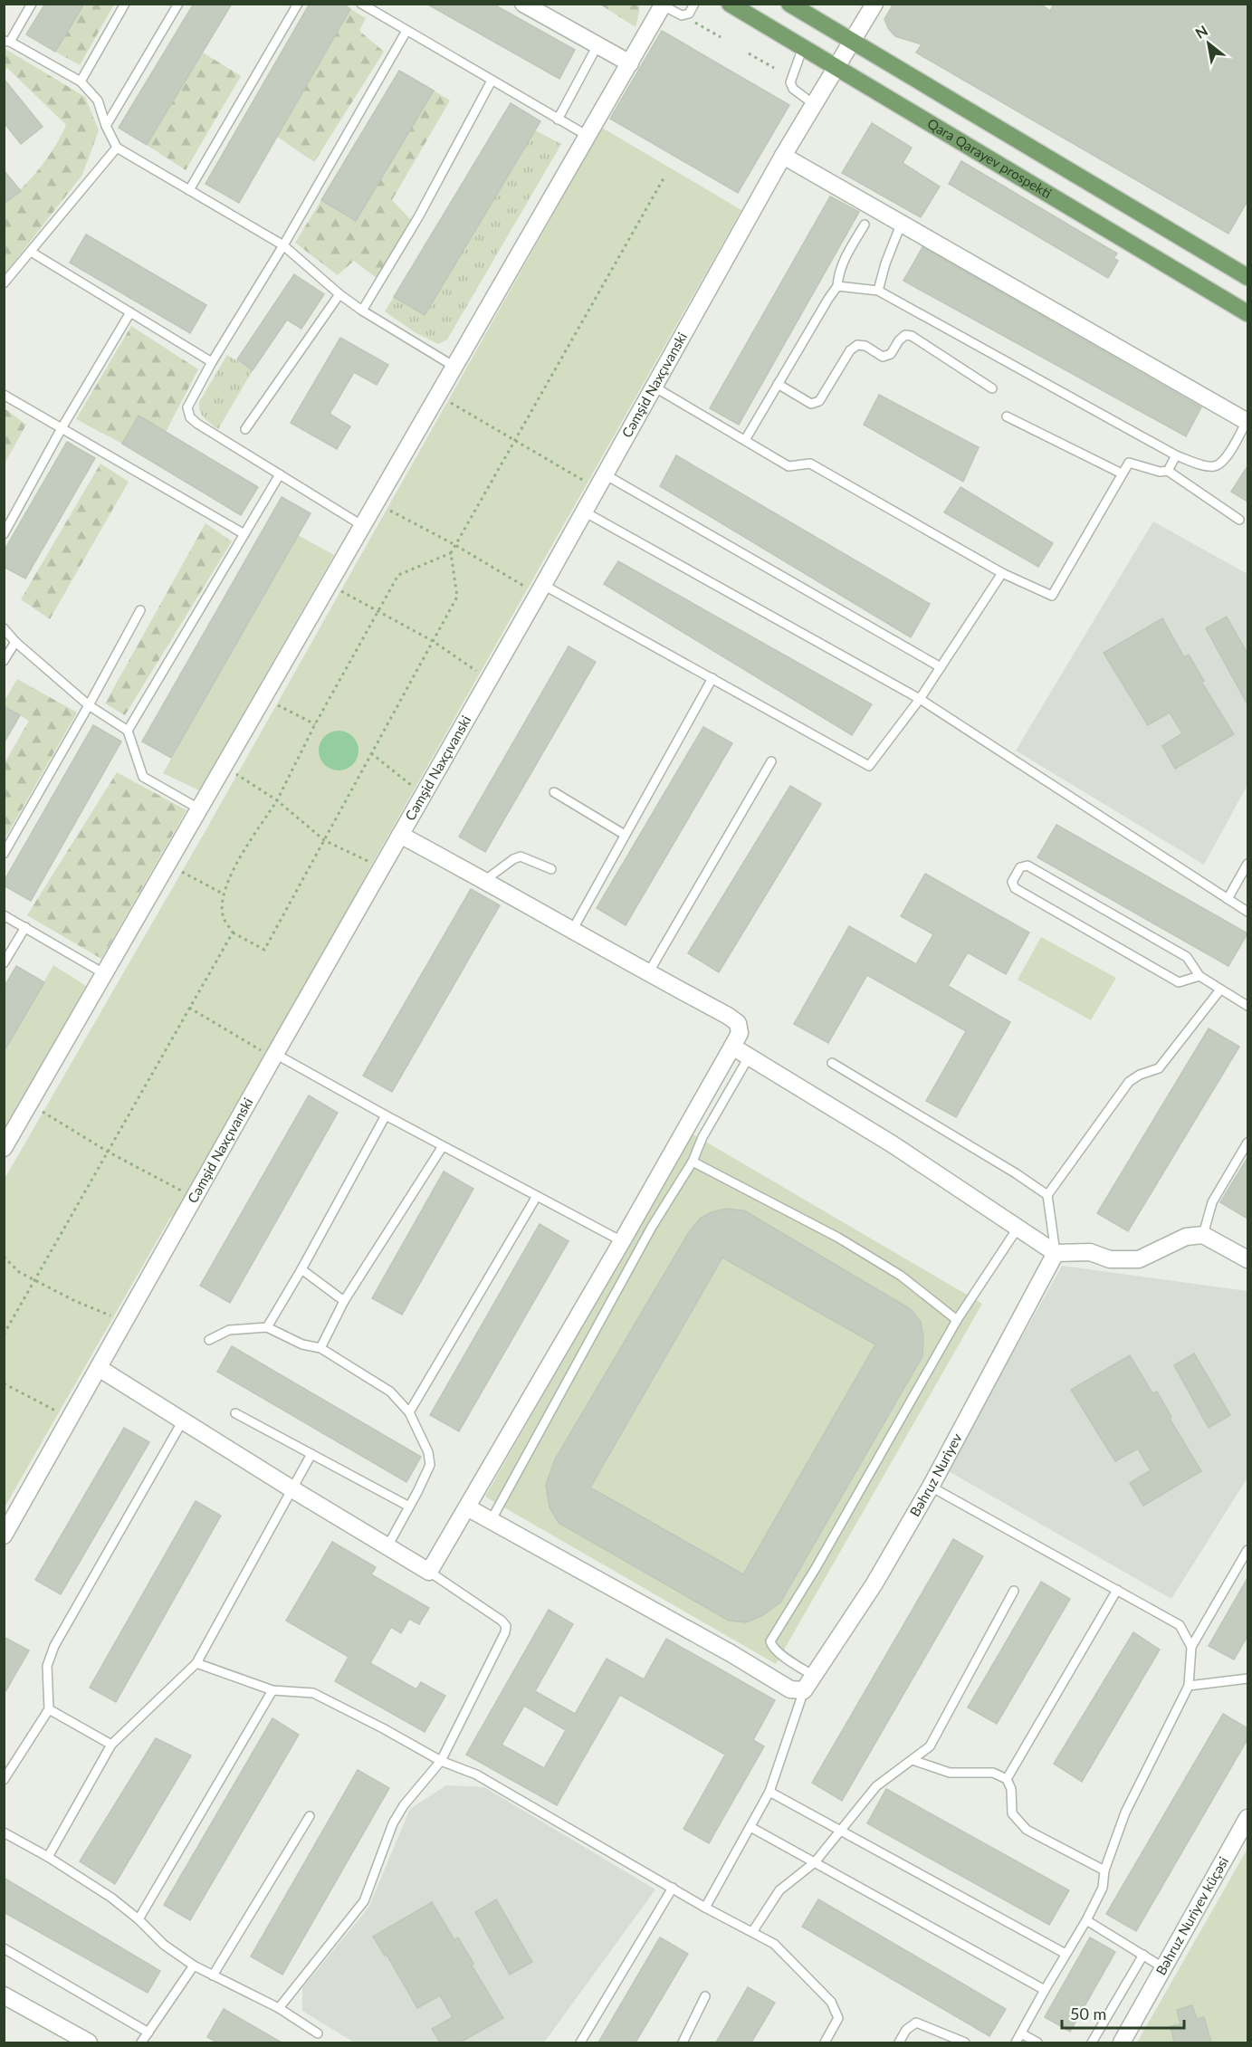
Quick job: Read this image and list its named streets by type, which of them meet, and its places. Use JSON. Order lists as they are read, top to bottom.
{
  "streets": {
    "main road": ["Qara Qarayev prospekti"],
    "street": ["Cəmşid Naxçıvanski", "Bəhruz Nuriyev", "Bəhruz Nuriyev küçəsi"]
  },
  "crossings": [
    ["Qara Qarayev prospekti", "Cəmşid Naxçıvanski"]
  ],
  "scale_bar": "50 m",
  "north": "top left"
}
